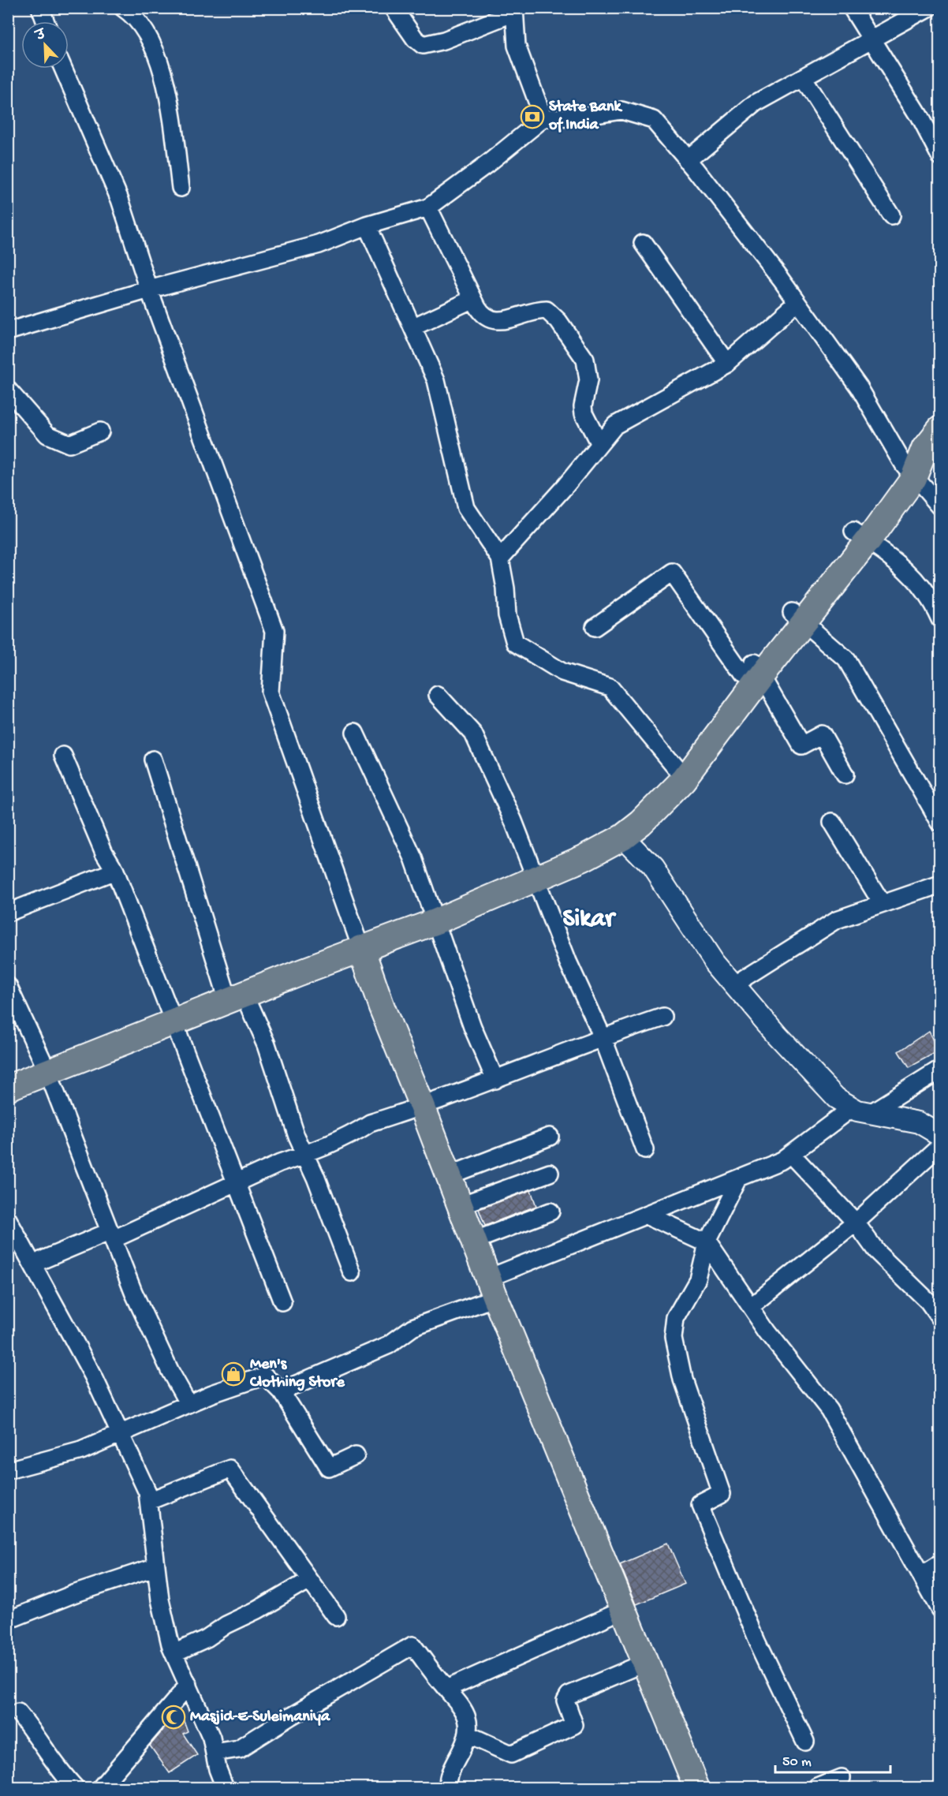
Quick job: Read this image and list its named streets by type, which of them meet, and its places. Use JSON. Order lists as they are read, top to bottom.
{
  "districts": ["Sikar"],
  "places": {
    "bank": ["State Bank of India"],
    "shop": ["Men's Clothing Store"],
    "mosque": ["Masjid-E-Suleimaniya"]
  },
  "scale_bar": "50 m",
  "north": "top left"
}
